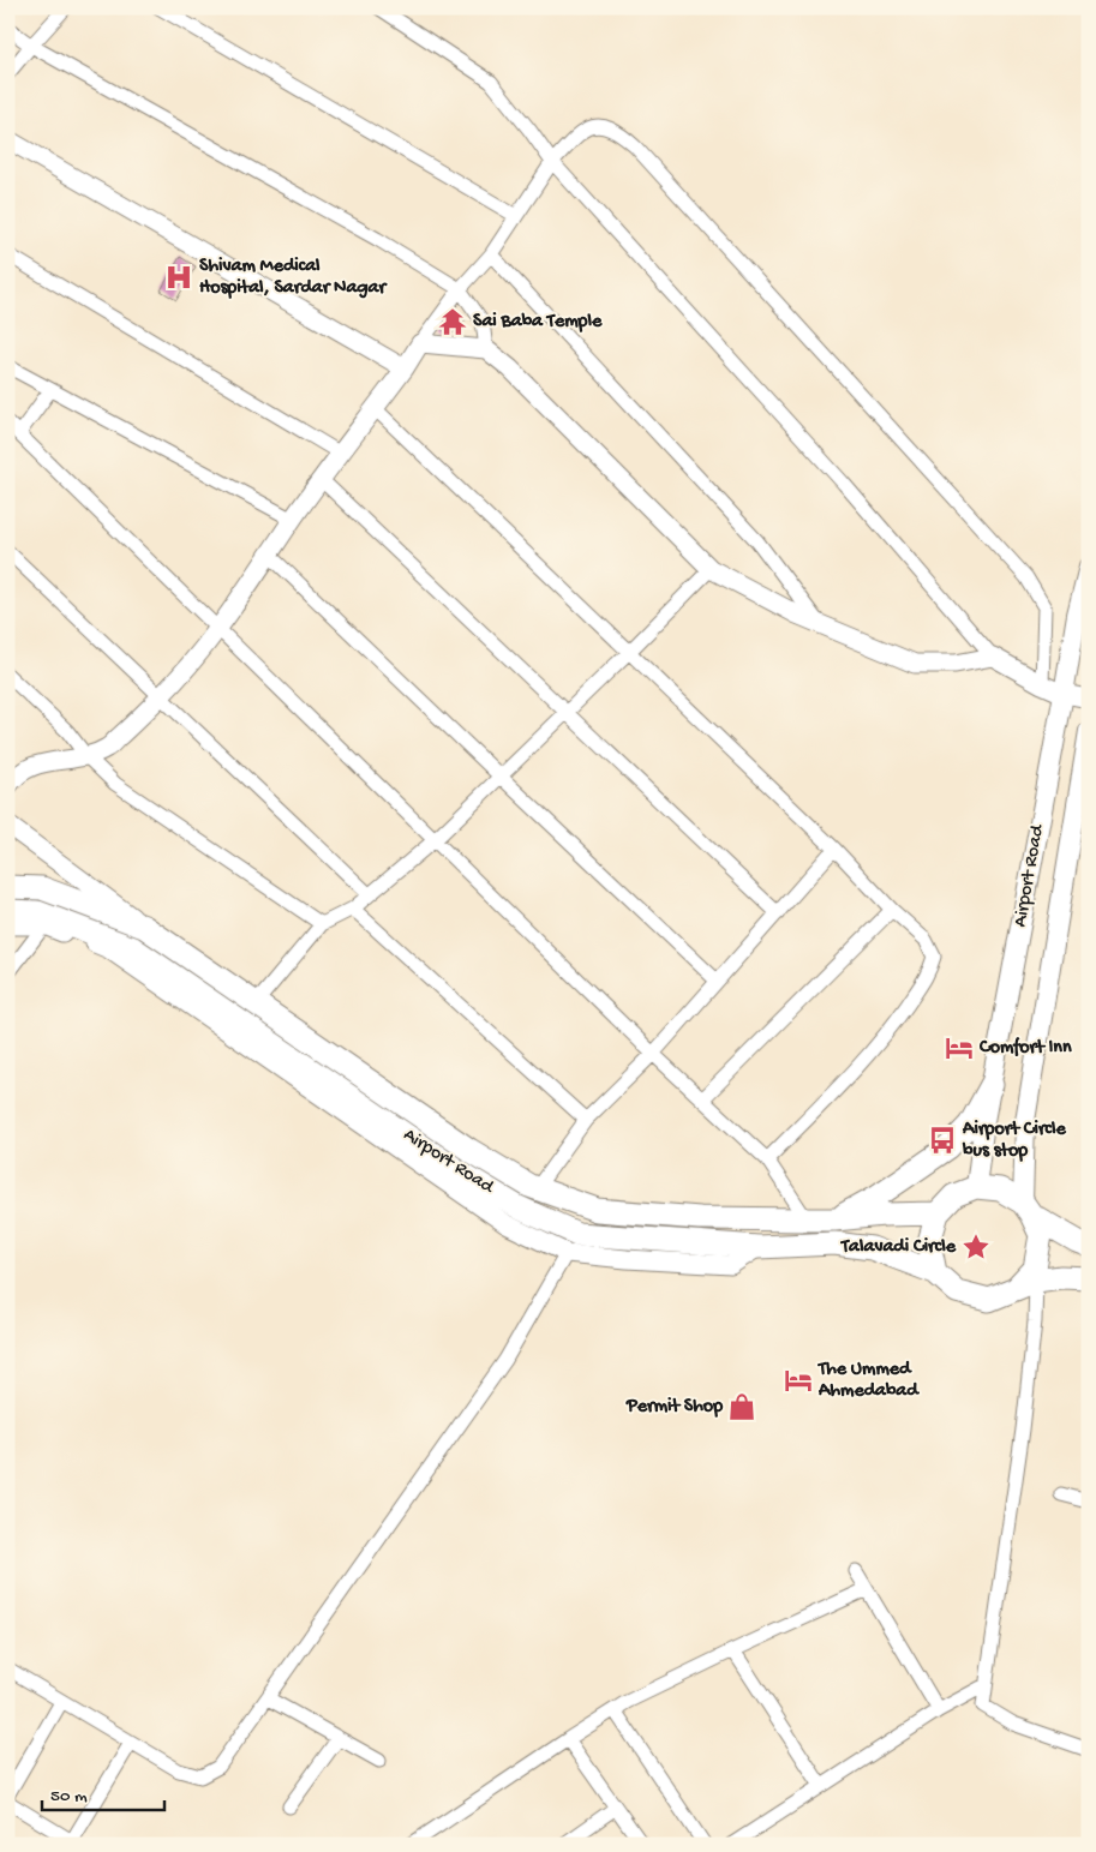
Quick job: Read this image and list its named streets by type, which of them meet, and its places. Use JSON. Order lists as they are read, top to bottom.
{
  "streets": {
    "main road": ["Airport Road"]
  },
  "places": {
    "hospital": ["Shivam Medical Hospital, Sardar Nagar"],
    "temple": ["Sai Baba Temple"],
    "hotel": ["Comfort Inn", "The Ummed Ahmedabad"],
    "bus stop": ["Airport Circle bus stop"],
    "place": ["Talavadi Circle"],
    "shop": ["Permit Shop"]
  },
  "scale_bar": "50 m"
}
